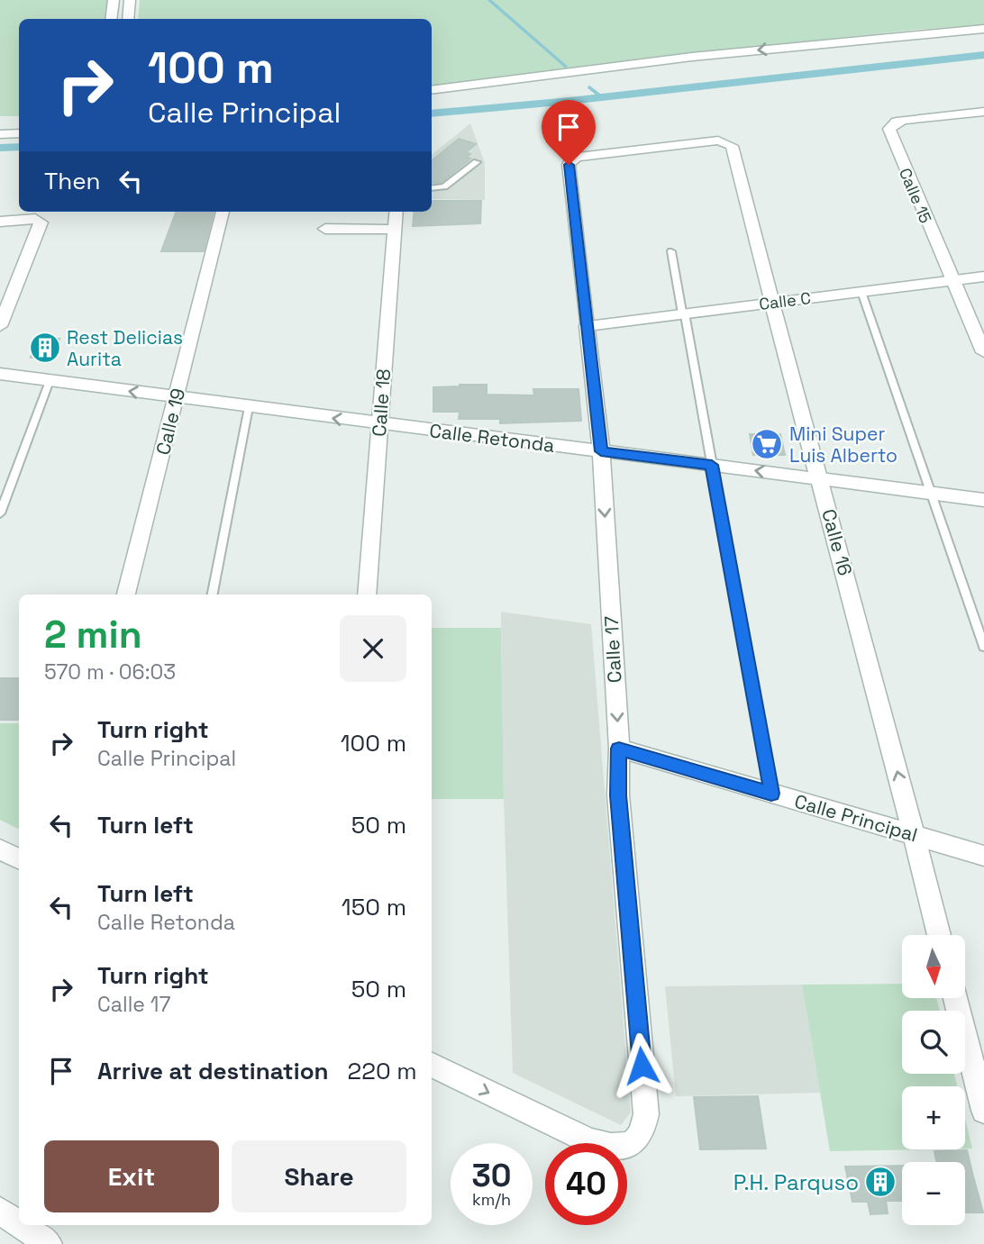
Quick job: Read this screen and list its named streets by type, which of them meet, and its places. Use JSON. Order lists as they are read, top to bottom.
{
  "streets": {
    "street": [
      "Calle 15",
      "Calle C",
      "Calle 18",
      "Calle 19",
      "Calle Retonda",
      "Calle 16",
      "Calle 17",
      "Calle Principal"
    ]
  },
  "crossings": [
    ["Calle 15", "Calle C"],
    ["Calle C", "Calle 16"],
    ["Calle C", "Calle 17"],
    ["Calle 18", "Calle Retonda"],
    ["Calle 19", "Calle Retonda"],
    ["Calle Retonda", "Calle 16"],
    ["Calle Retonda", "Calle 17"],
    ["Calle 16", "Calle 17"],
    ["Calle 16", "Calle Principal"],
    ["Calle 17", "Calle Principal"]
  ],
  "one_way": ["Calle Retonda", "Calle 16"],
  "places": {
    "building": ["Rest Delicias Aurita", "P.H. Parquso"],
    "supermarket": ["Mini Super Luis Alberto"]
  },
  "north": "bottom",
  "page": {
    "turn": ["100 m", "Calle Principal"],
    "then": "Then",
    "heading": ["2 min", "570 m · 06:03"],
    "list": [
      {
        "name": "Turn right",
        "note": "Calle Principal",
        "value": "100 m"
      },
      {
        "name": "Turn left",
        "value": "50 m"
      },
      {
        "name": "Turn left",
        "note": "Calle Retonda",
        "value": "150 m"
      },
      {
        "name": "Turn right",
        "note": "Calle 17",
        "value": "50 m"
      },
      {
        "name": "Arrive at destination",
        "value": "220 m"
      }
    ],
    "map_buttons": ["+", "−"],
    "buttons": ["Exit", "Share"],
    "speed": "30 km/h",
    "limit": "40"
  }
}
